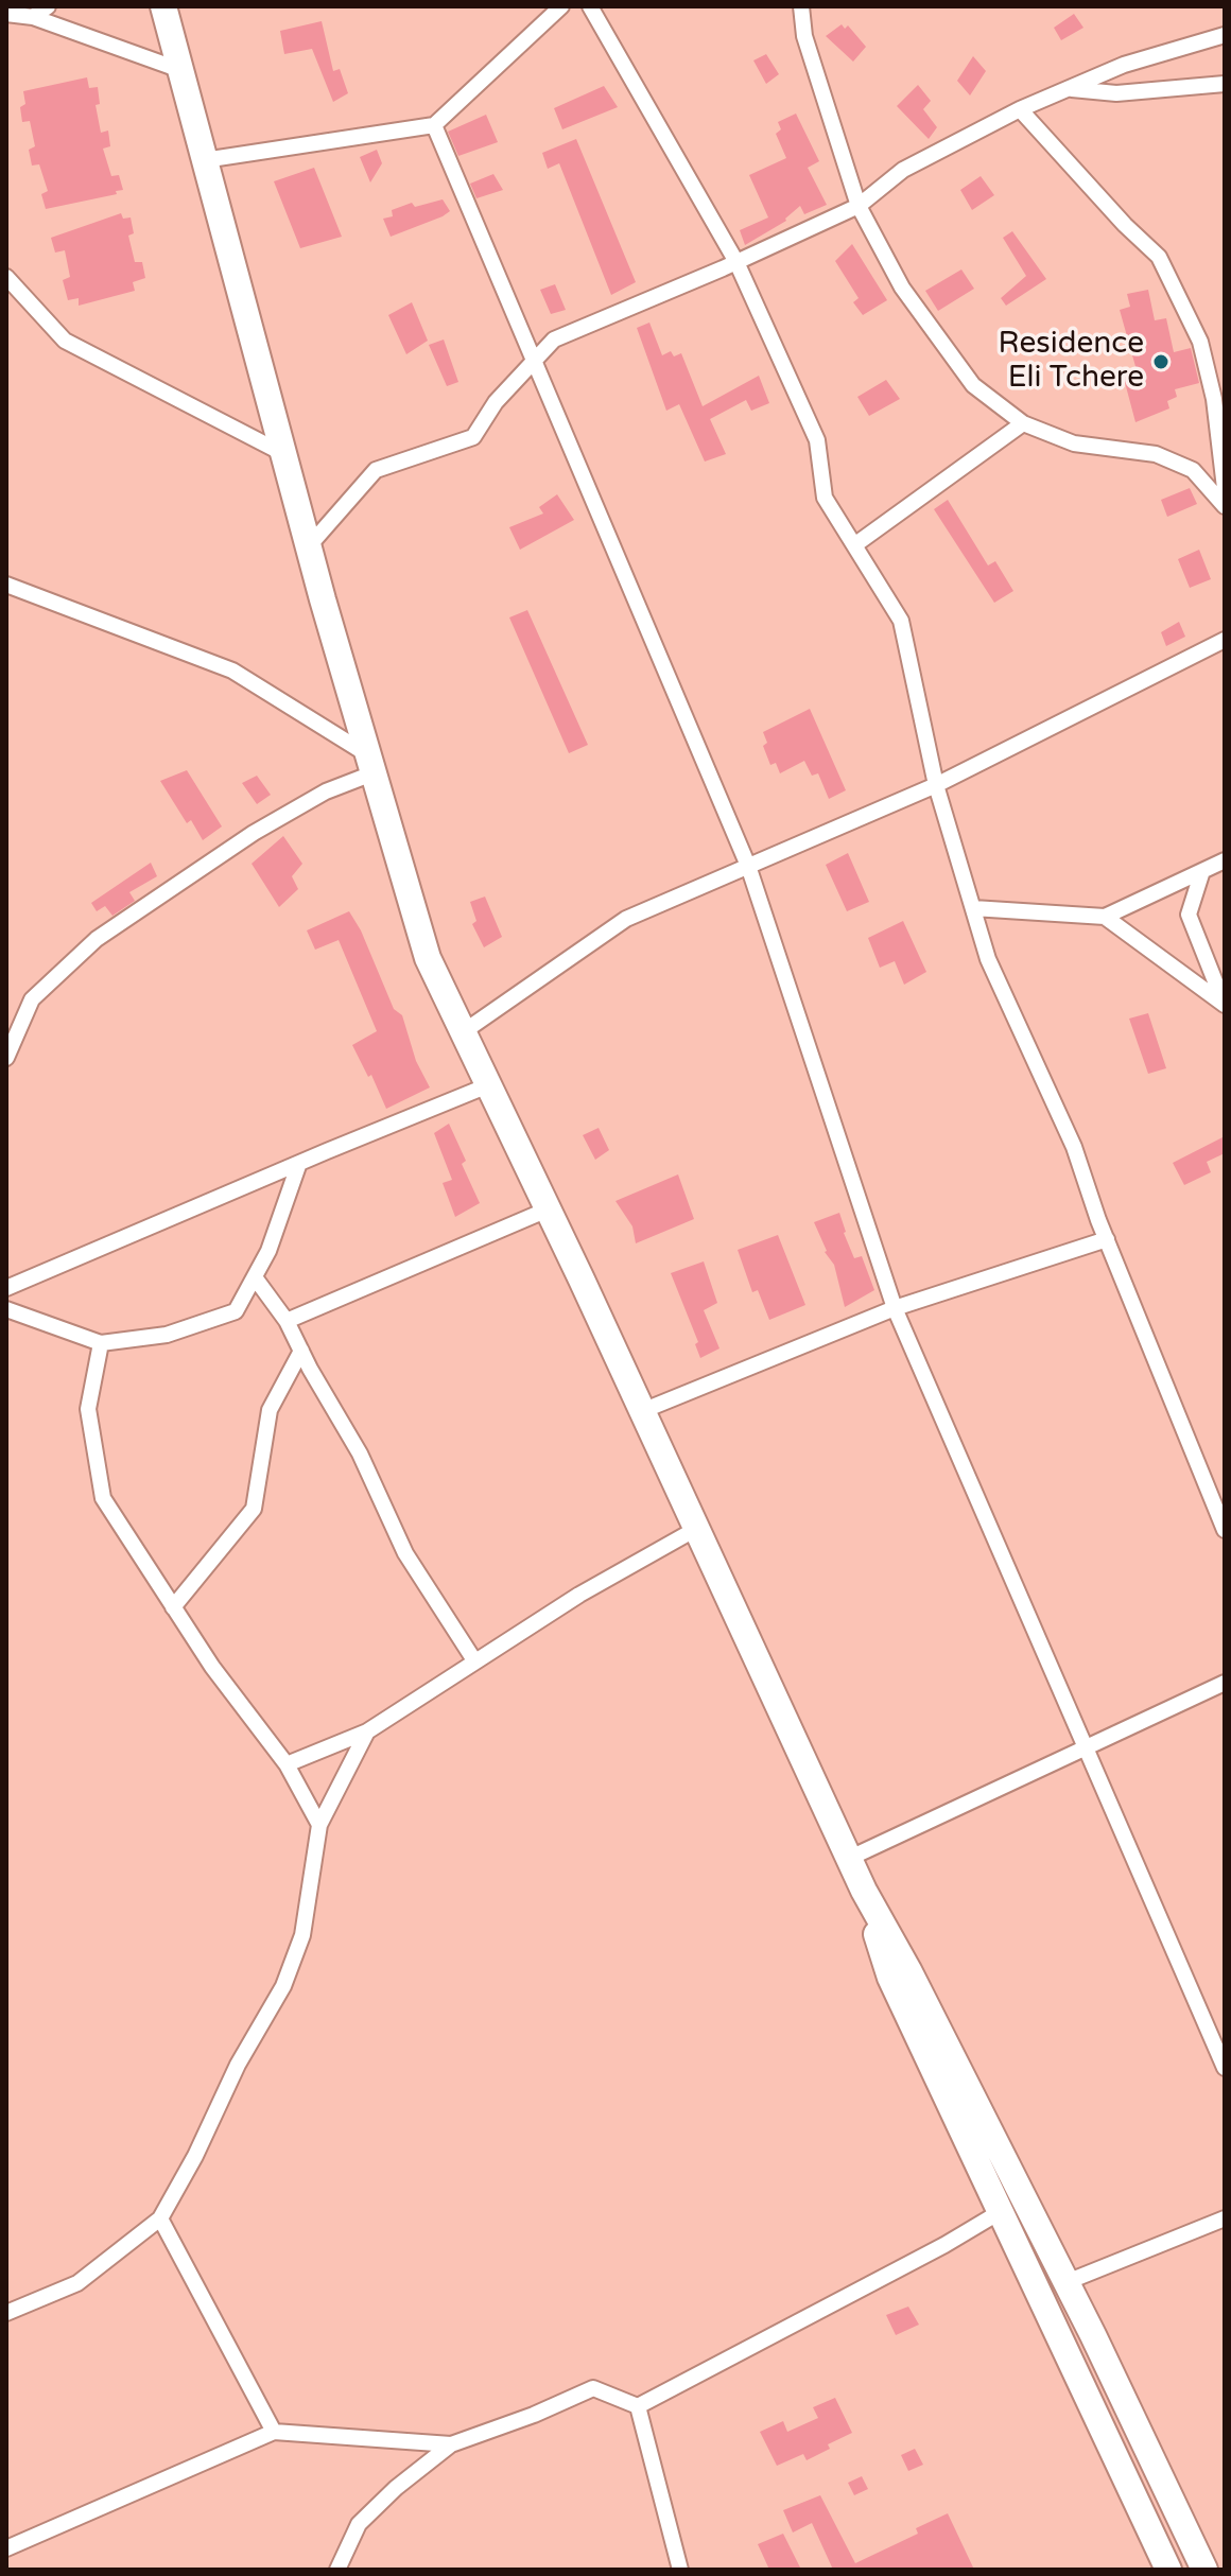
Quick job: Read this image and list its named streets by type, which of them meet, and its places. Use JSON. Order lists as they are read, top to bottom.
{
  "places": ["Residence Eli Tchere"]
}
